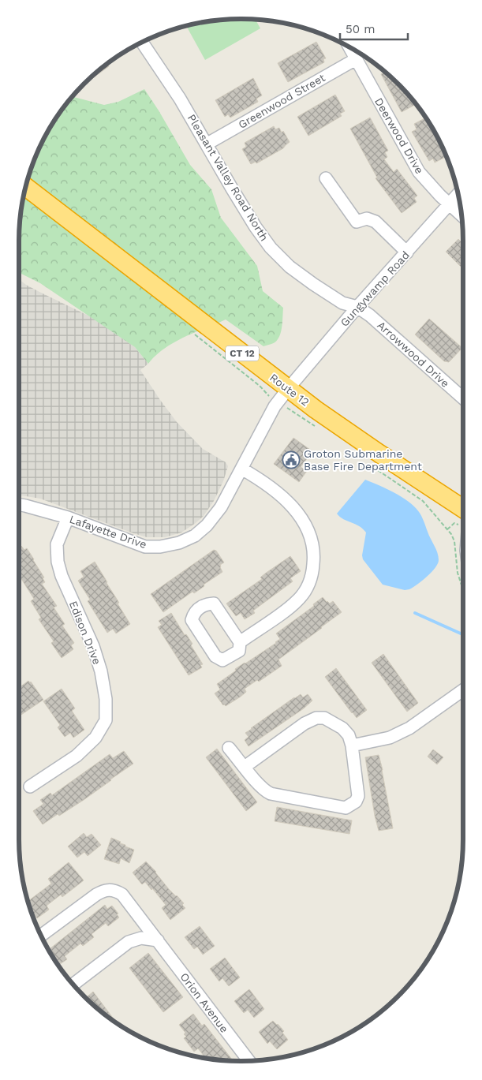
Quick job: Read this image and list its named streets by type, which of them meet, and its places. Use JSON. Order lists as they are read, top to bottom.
{
  "streets": {
    "highway": ["CT 12", "Route 12"],
    "street": [
      "Greenwood Street",
      "Deerwood Drive",
      "Pleasant Valley Road North",
      "Gungywamp Road",
      "Arrowwood Drive",
      "Lafayette Drive",
      "Edison Drive",
      "Orion Avenue"
    ]
  },
  "crossings": [
    ["Greenwood Street", "Deerwood Drive"],
    ["Greenwood Street", "Pleasant Valley Road North"],
    ["Deerwood Drive", "Gungywamp Road"],
    ["Pleasant Valley Road North", "Gungywamp Road"],
    ["Pleasant Valley Road North", "Arrowwood Drive"],
    ["Gungywamp Road", "Arrowwood Drive"],
    ["Gungywamp Road", "Route 12"],
    ["Gungywamp Road", "Lafayette Drive"],
    ["Route 12", "Lafayette Drive"],
    ["Lafayette Drive", "Edison Drive"]
  ],
  "places": {
    "public building": ["Groton Submarine Base Fire Department"]
  },
  "scale_bar": "50 m"
}
